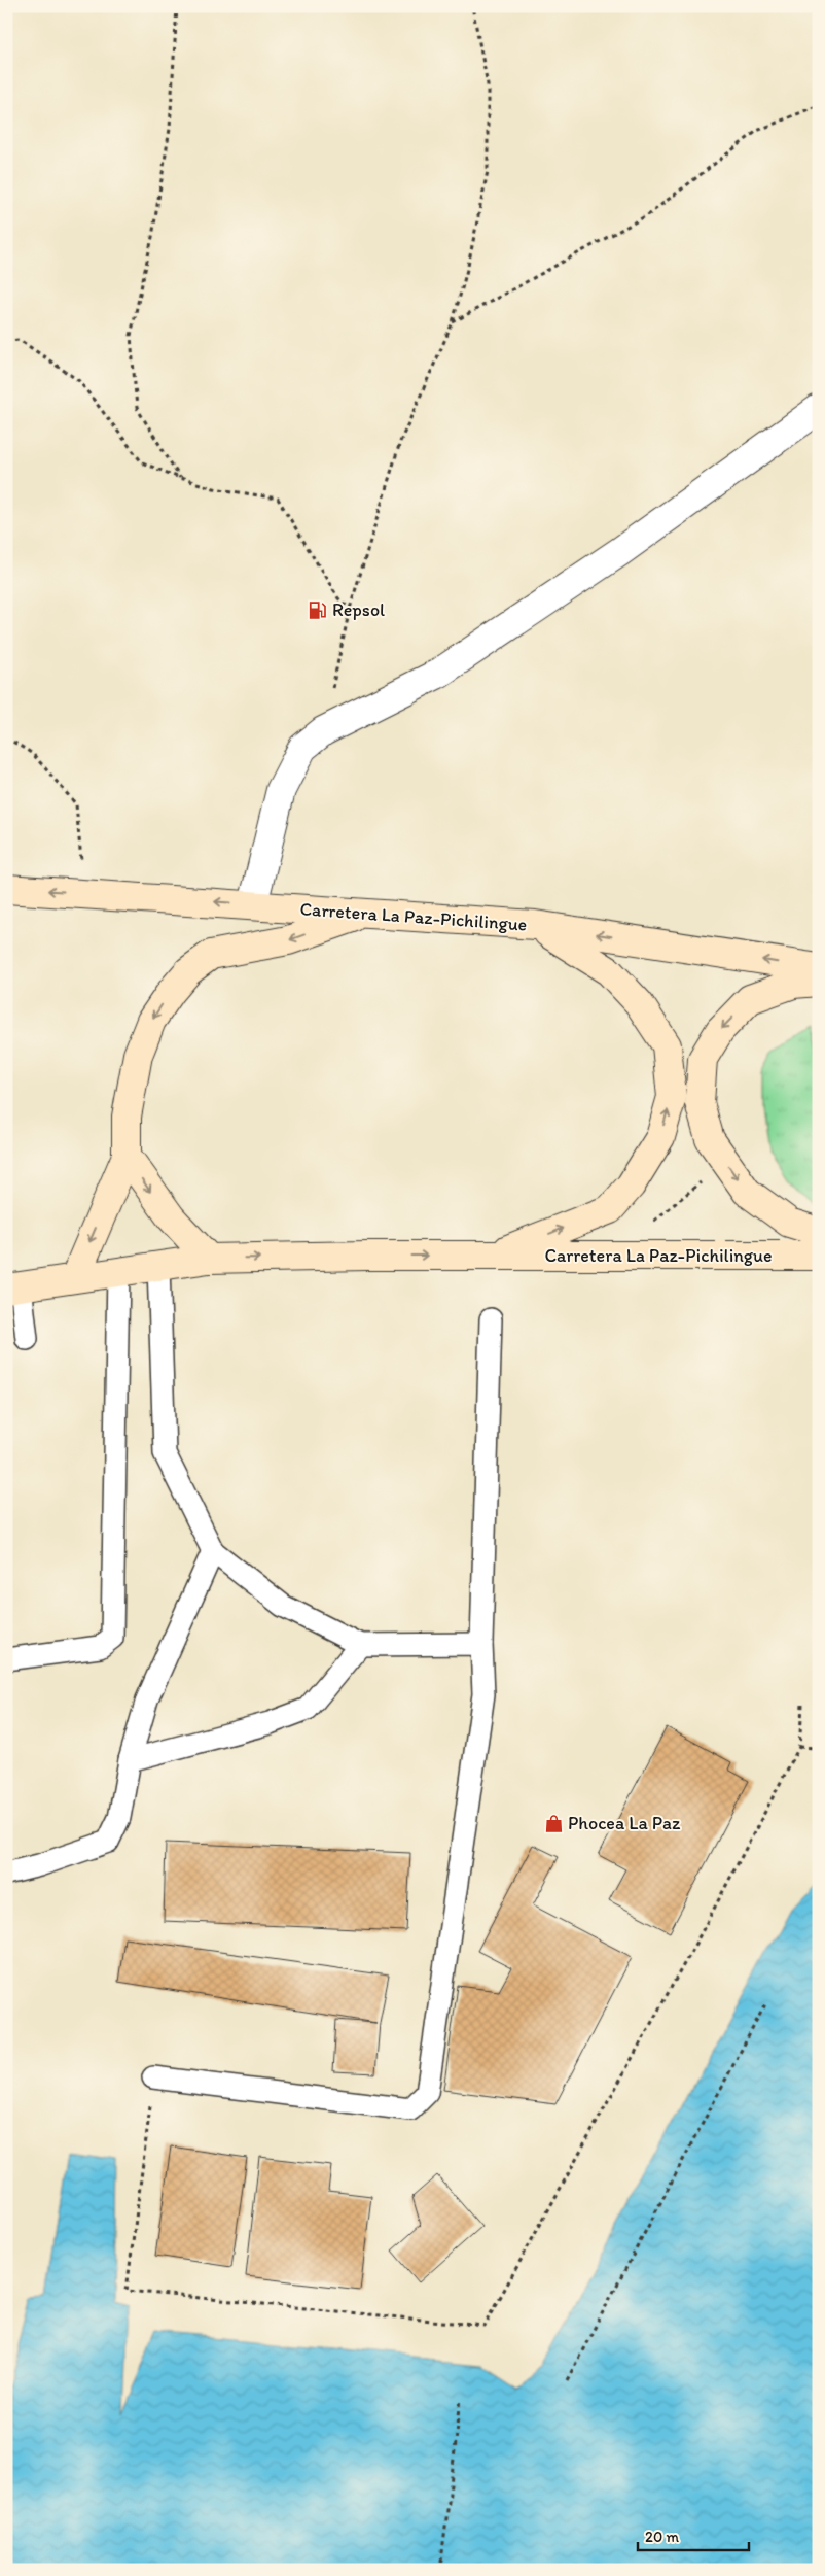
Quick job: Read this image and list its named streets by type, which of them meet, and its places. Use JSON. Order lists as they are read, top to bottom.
{
  "streets": {
    "main road": ["Carretera La Paz-Pichilingue"]
  },
  "places": {
    "fuel station": ["Repsol"],
    "shop": ["Phocea La Paz"]
  },
  "scale_bar": "20 m"
}
